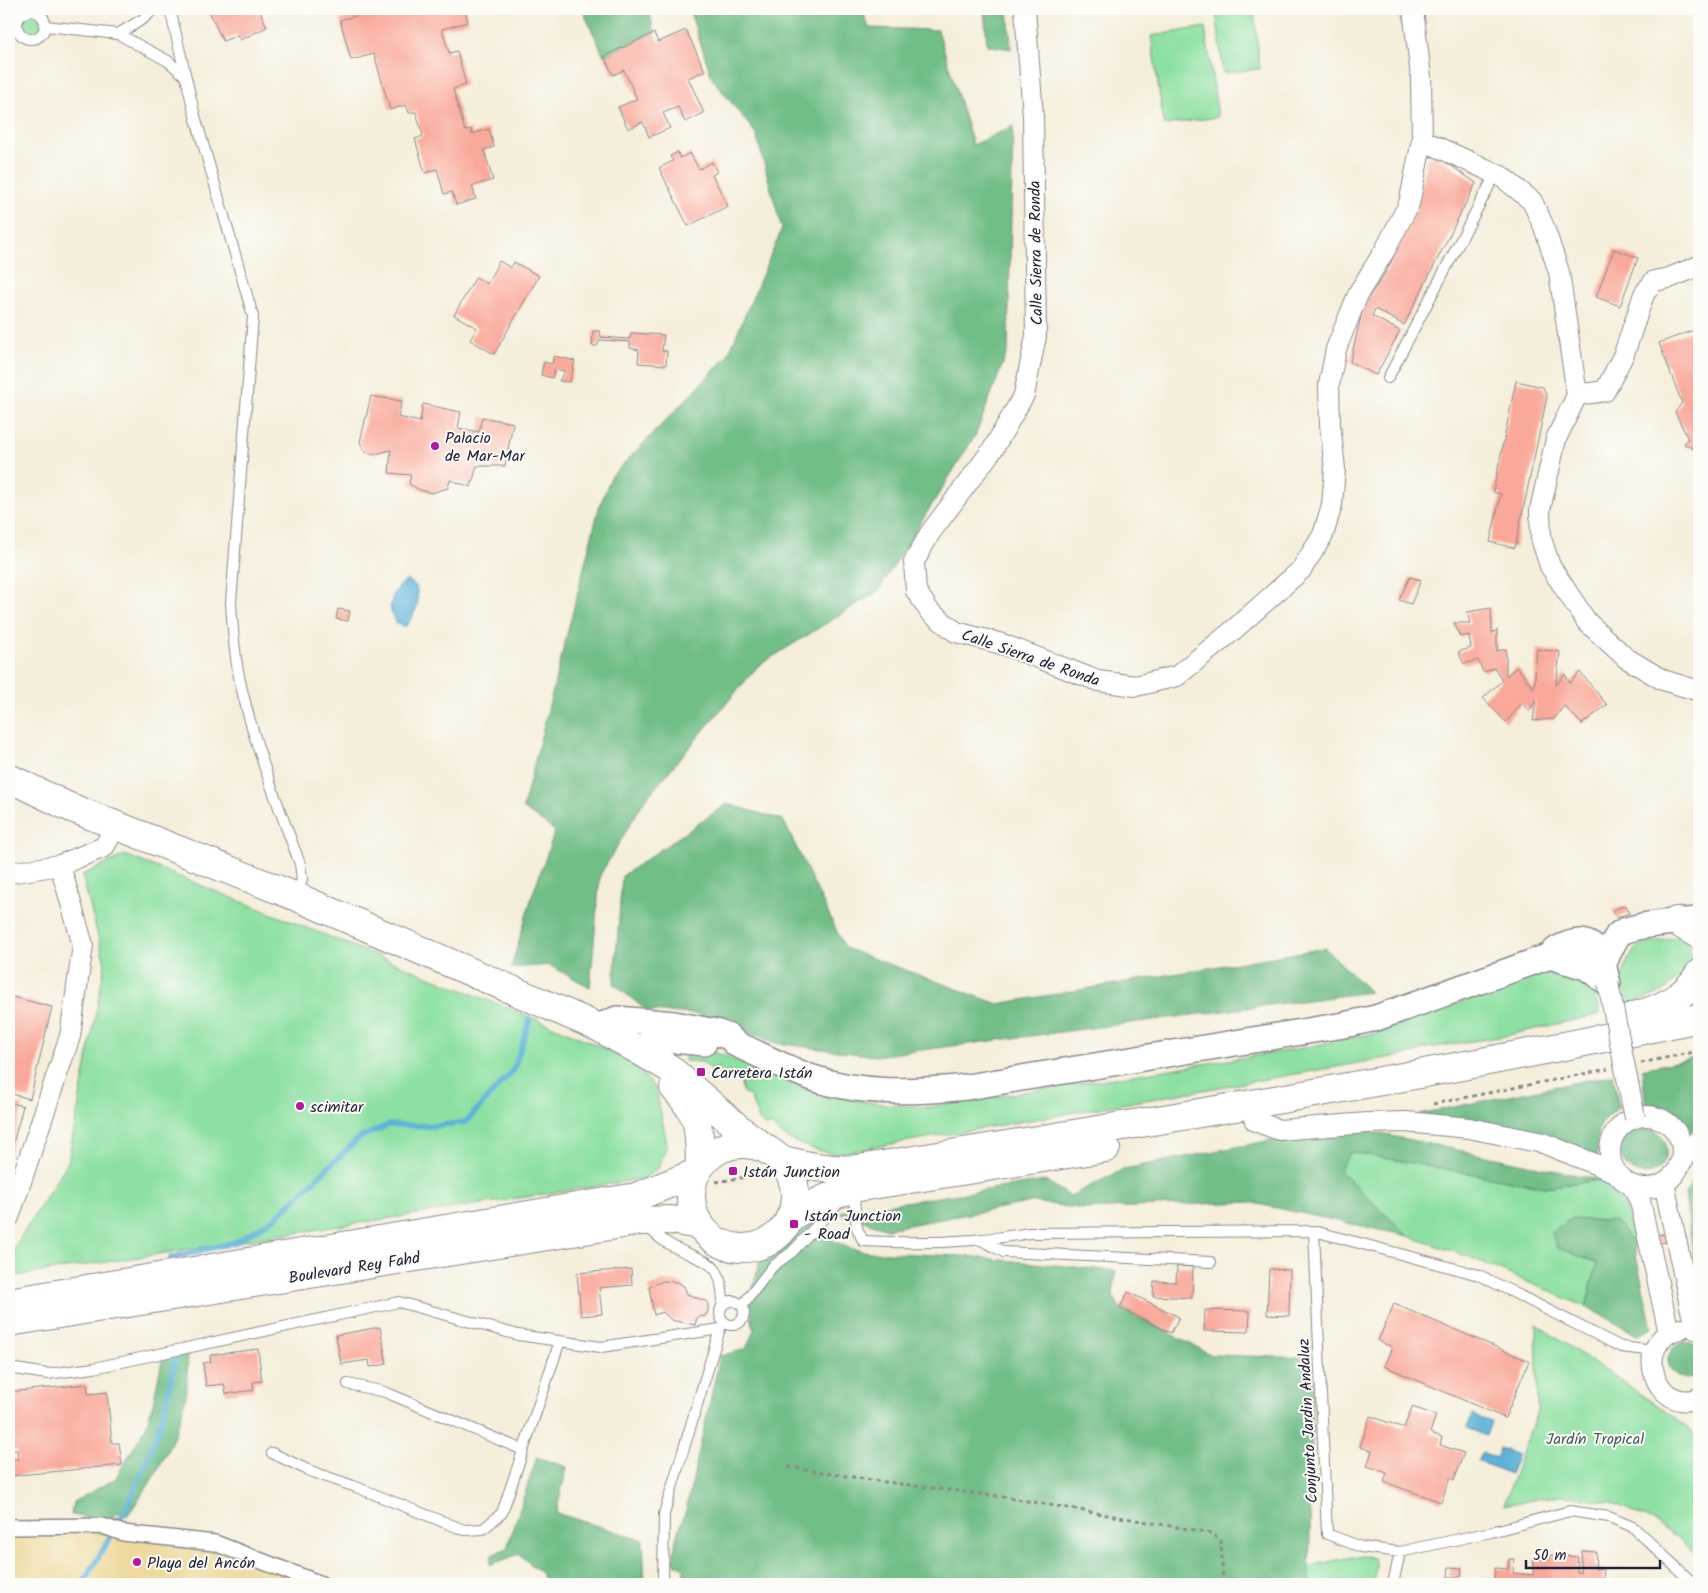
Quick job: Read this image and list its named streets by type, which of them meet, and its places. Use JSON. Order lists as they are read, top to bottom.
{
  "streets": {
    "main road": ["Boulevard Rey Fahd"],
    "street": ["Calle Sierra de Ronda"],
    "lane": ["Conjunto Jardin Andaluz"]
  },
  "parks": ["Jardín Tropical"],
  "places": {
    "other": ["Palacio de Mar-Mar", "scimitar", "Playa del Ancón"],
    "transit": ["Carretera Istán", "Istán Junction", "Istán Junction - Road"]
  },
  "scale_bar": "50 m"
}
